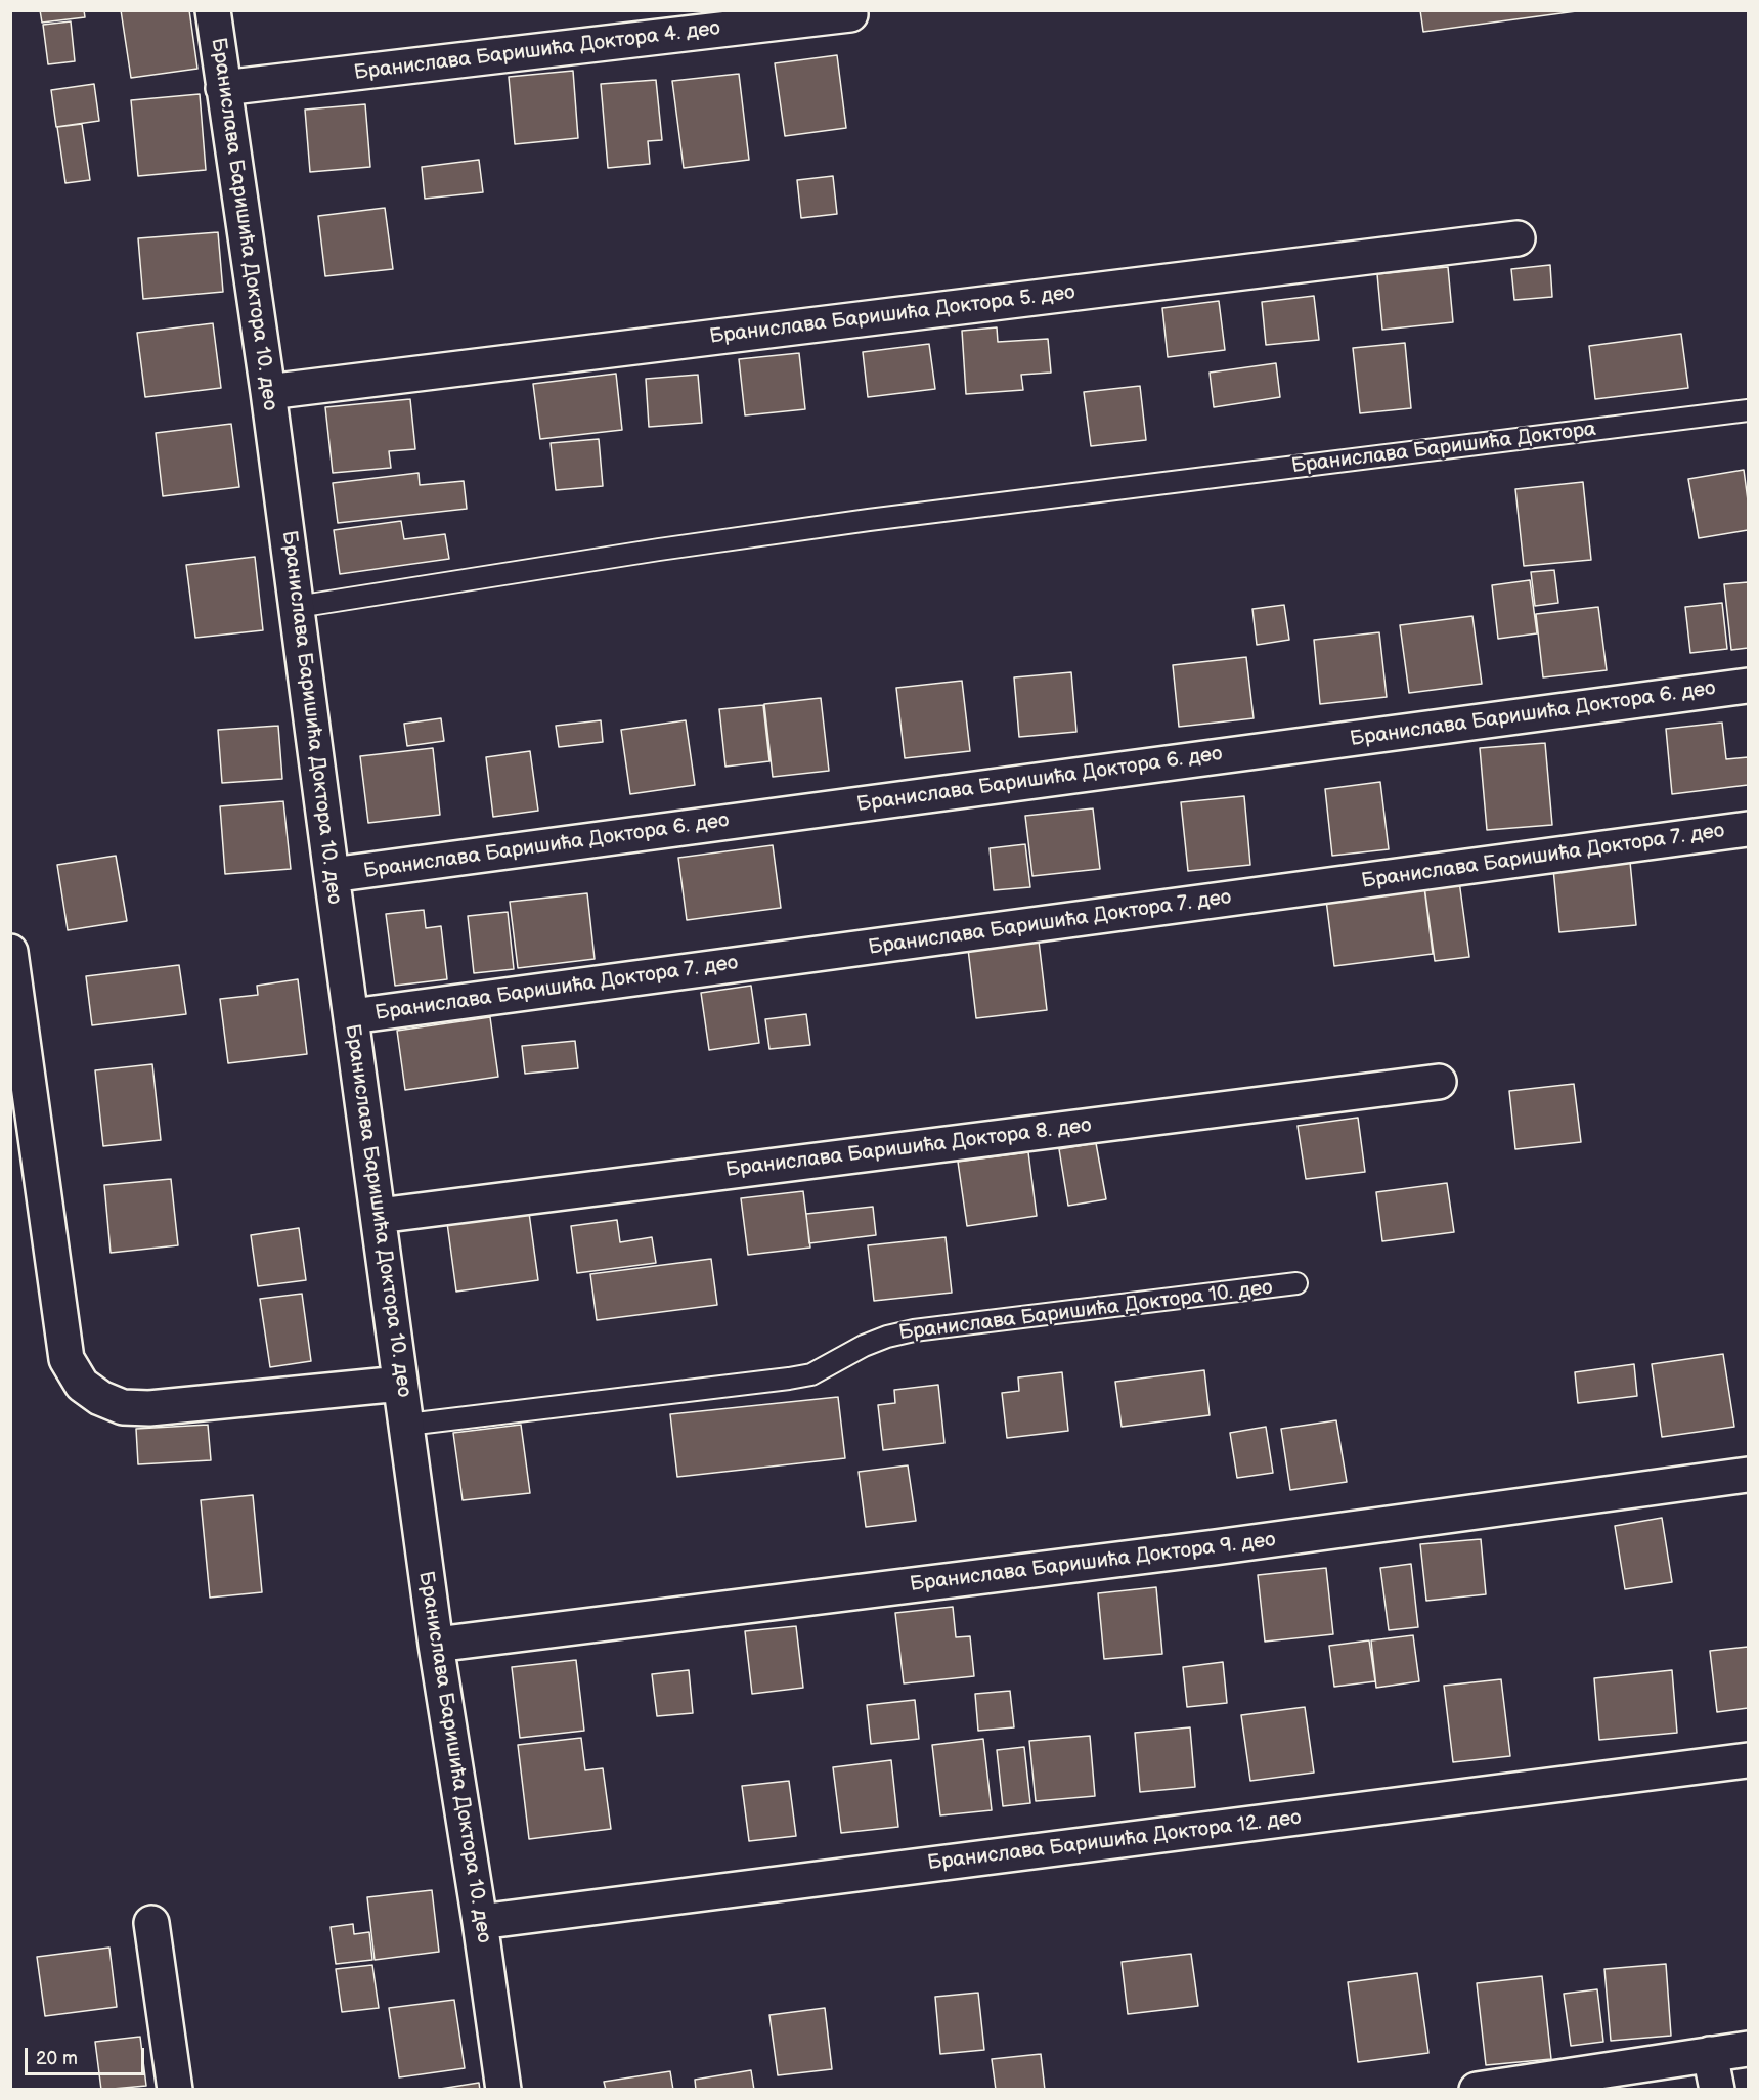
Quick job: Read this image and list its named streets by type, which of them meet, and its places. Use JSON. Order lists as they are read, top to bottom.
{
  "streets": {
    "street": [
      "Бранислава Баришића Доктора 4. део",
      "Бранислава Баришића Доктора 10. део",
      "Бранислава Баришића Доктора 5. део",
      "Бранислава Баришића Доктора 6. део",
      "Бранислава Баришића Доктора 7. део",
      "Бранислава Баришића Доктора 8. део",
      "Бранислава Баришића Доктора 9. део",
      "Бранислава Баришића Доктора 12. део"
    ],
    "lane": ["Бранислава Баришића Доктора"]
  },
  "crossings": [
    ["Бранислава Баришића Доктора 4. део", "Бранислава Баришића Доктора 10. део"],
    ["Бранислава Баришића Доктора 10. део", "Бранислава Баришића Доктора 5. део"],
    ["Бранислава Баришића Доктора 10. део", "Бранислава Баришића Доктора"],
    ["Бранислава Баришића Доктора 10. део", "Бранислава Баришића Доктора 6. део"],
    ["Бранислава Баришића Доктора 10. део", "Бранислава Баришића Доктора 7. део"],
    ["Бранислава Баришића Доктора 10. део", "Бранислава Баришића Доктора 8. део"],
    ["Бранислава Баришића Доктора 10. део", "Бранислава Баришића Доктора 9. део"],
    ["Бранислава Баришића Доктора 10. део", "Бранислава Баришића Доктора 12. део"]
  ],
  "scale_bar": "20 m"
}
